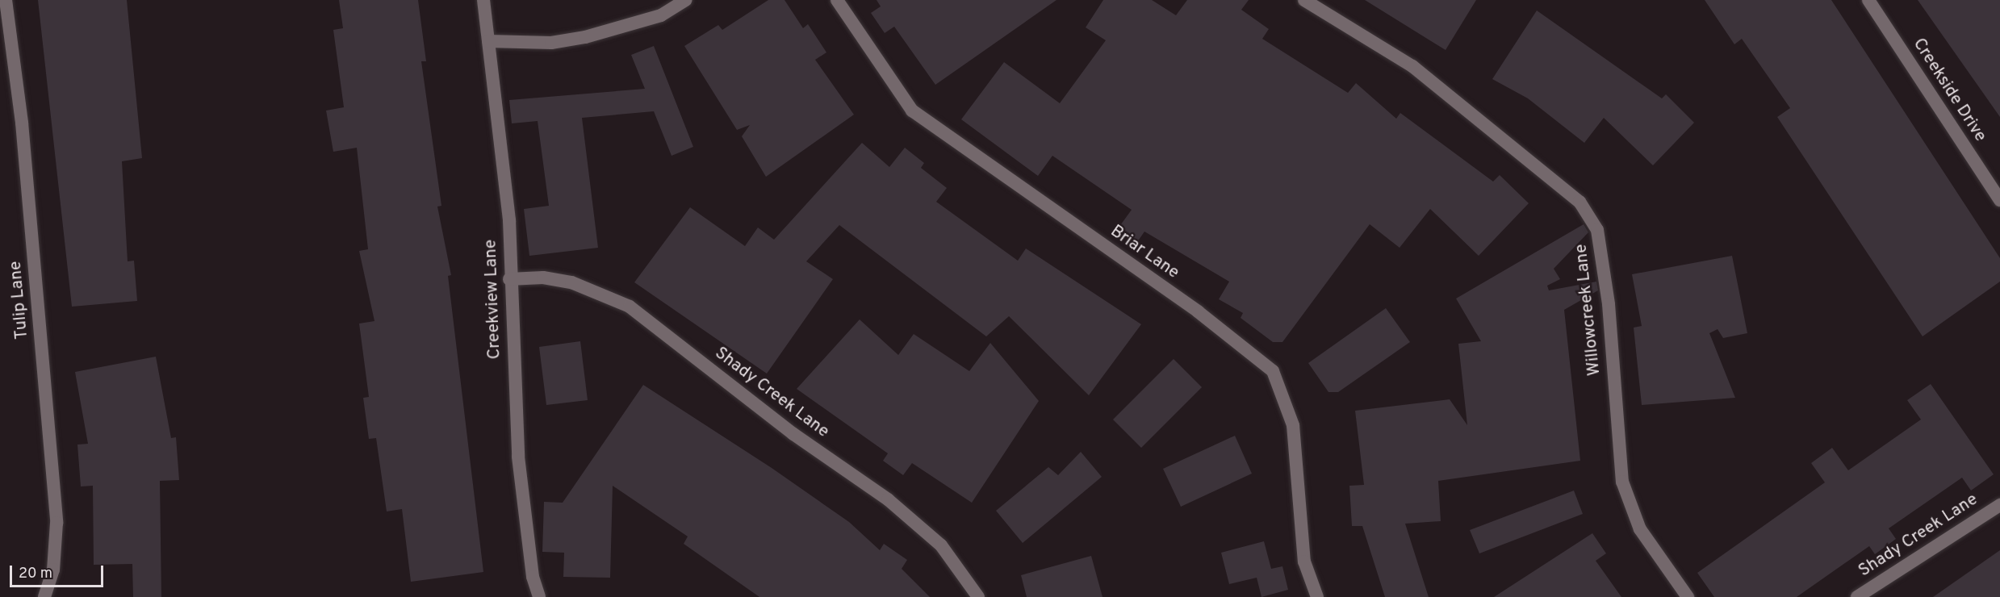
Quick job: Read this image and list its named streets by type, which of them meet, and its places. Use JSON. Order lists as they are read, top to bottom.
{
  "streets": {
    "street": [
      "Creekside Drive",
      "Briar Lane",
      "Creekview Lane",
      "Tulip Lane",
      "Willowcreek Lane",
      "Shady Creek Lane"
    ]
  },
  "crossings": [
    ["Creekview Lane", "Shady Creek Lane"]
  ],
  "scale_bar": "20 m"
}
